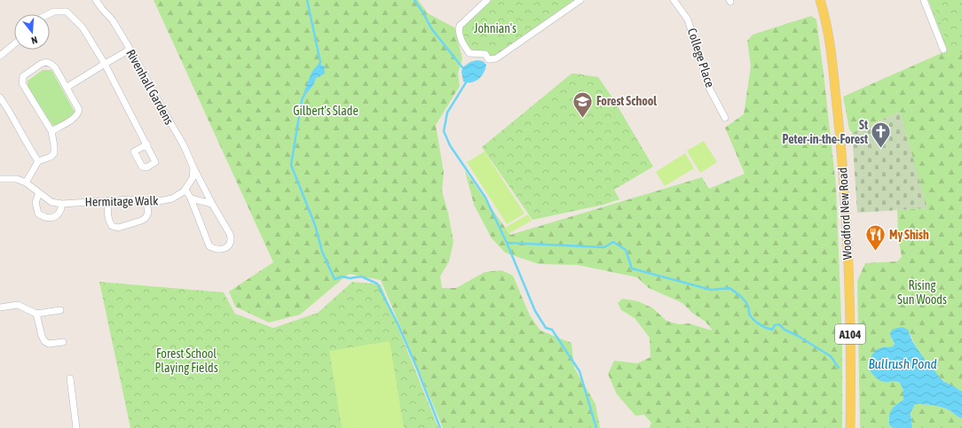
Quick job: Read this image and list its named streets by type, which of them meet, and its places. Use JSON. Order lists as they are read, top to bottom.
{
  "streets": {
    "main road": ["Woodford New Road", "A104"],
    "street": ["College Place", "Rivenhall Gardens", "Hermitage Walk"]
  },
  "crossings": [
    ["Rivenhall Gardens", "Hermitage Walk"]
  ],
  "water": ["Bullrush Pond"],
  "parks": [
    "Johnian's",
    "Gilbert's Slade",
    "Rising Sun Woods",
    "Forest School Playing Fields"
  ],
  "places": {
    "school or university": ["Forest School"],
    "church": ["St Peter-in-the-Forest"],
    "restaurant": ["My Shish"]
  },
  "north": "bottom"
}
